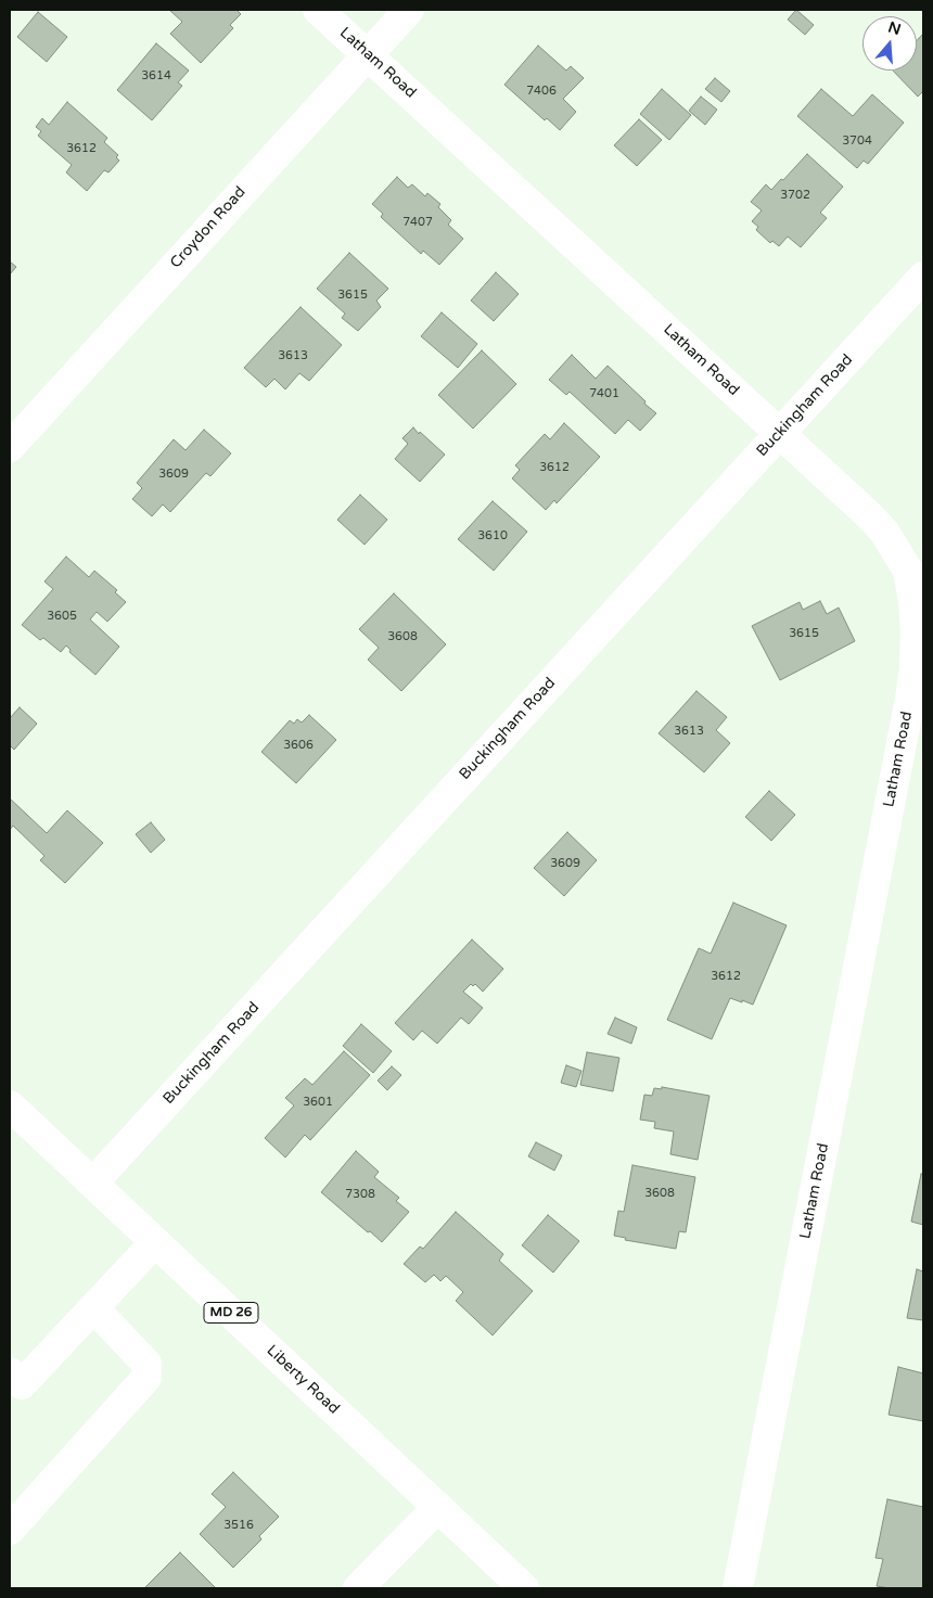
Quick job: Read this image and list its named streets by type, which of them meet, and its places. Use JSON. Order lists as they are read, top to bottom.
{
  "streets": {
    "street": [
      "Latham Road",
      "Croydon Road",
      "Buckingham Road",
      "MD 26",
      "Liberty Road"
    ]
  },
  "crossings": [
    ["Latham Road", "Croydon Road"],
    ["Latham Road", "Buckingham Road"],
    ["Buckingham Road", "Liberty Road"]
  ],
  "house_numbers": [
    "3614",
    "7406",
    "3704",
    "3612",
    "3702",
    "7407",
    "3615",
    "3613",
    "7401",
    "3612",
    "3609",
    "3610",
    "3605",
    "3615",
    "3608",
    "3613",
    "3606",
    "3609",
    "3612",
    "3601",
    "3608",
    "7308",
    "3516"
  ],
  "north": "top"
}
